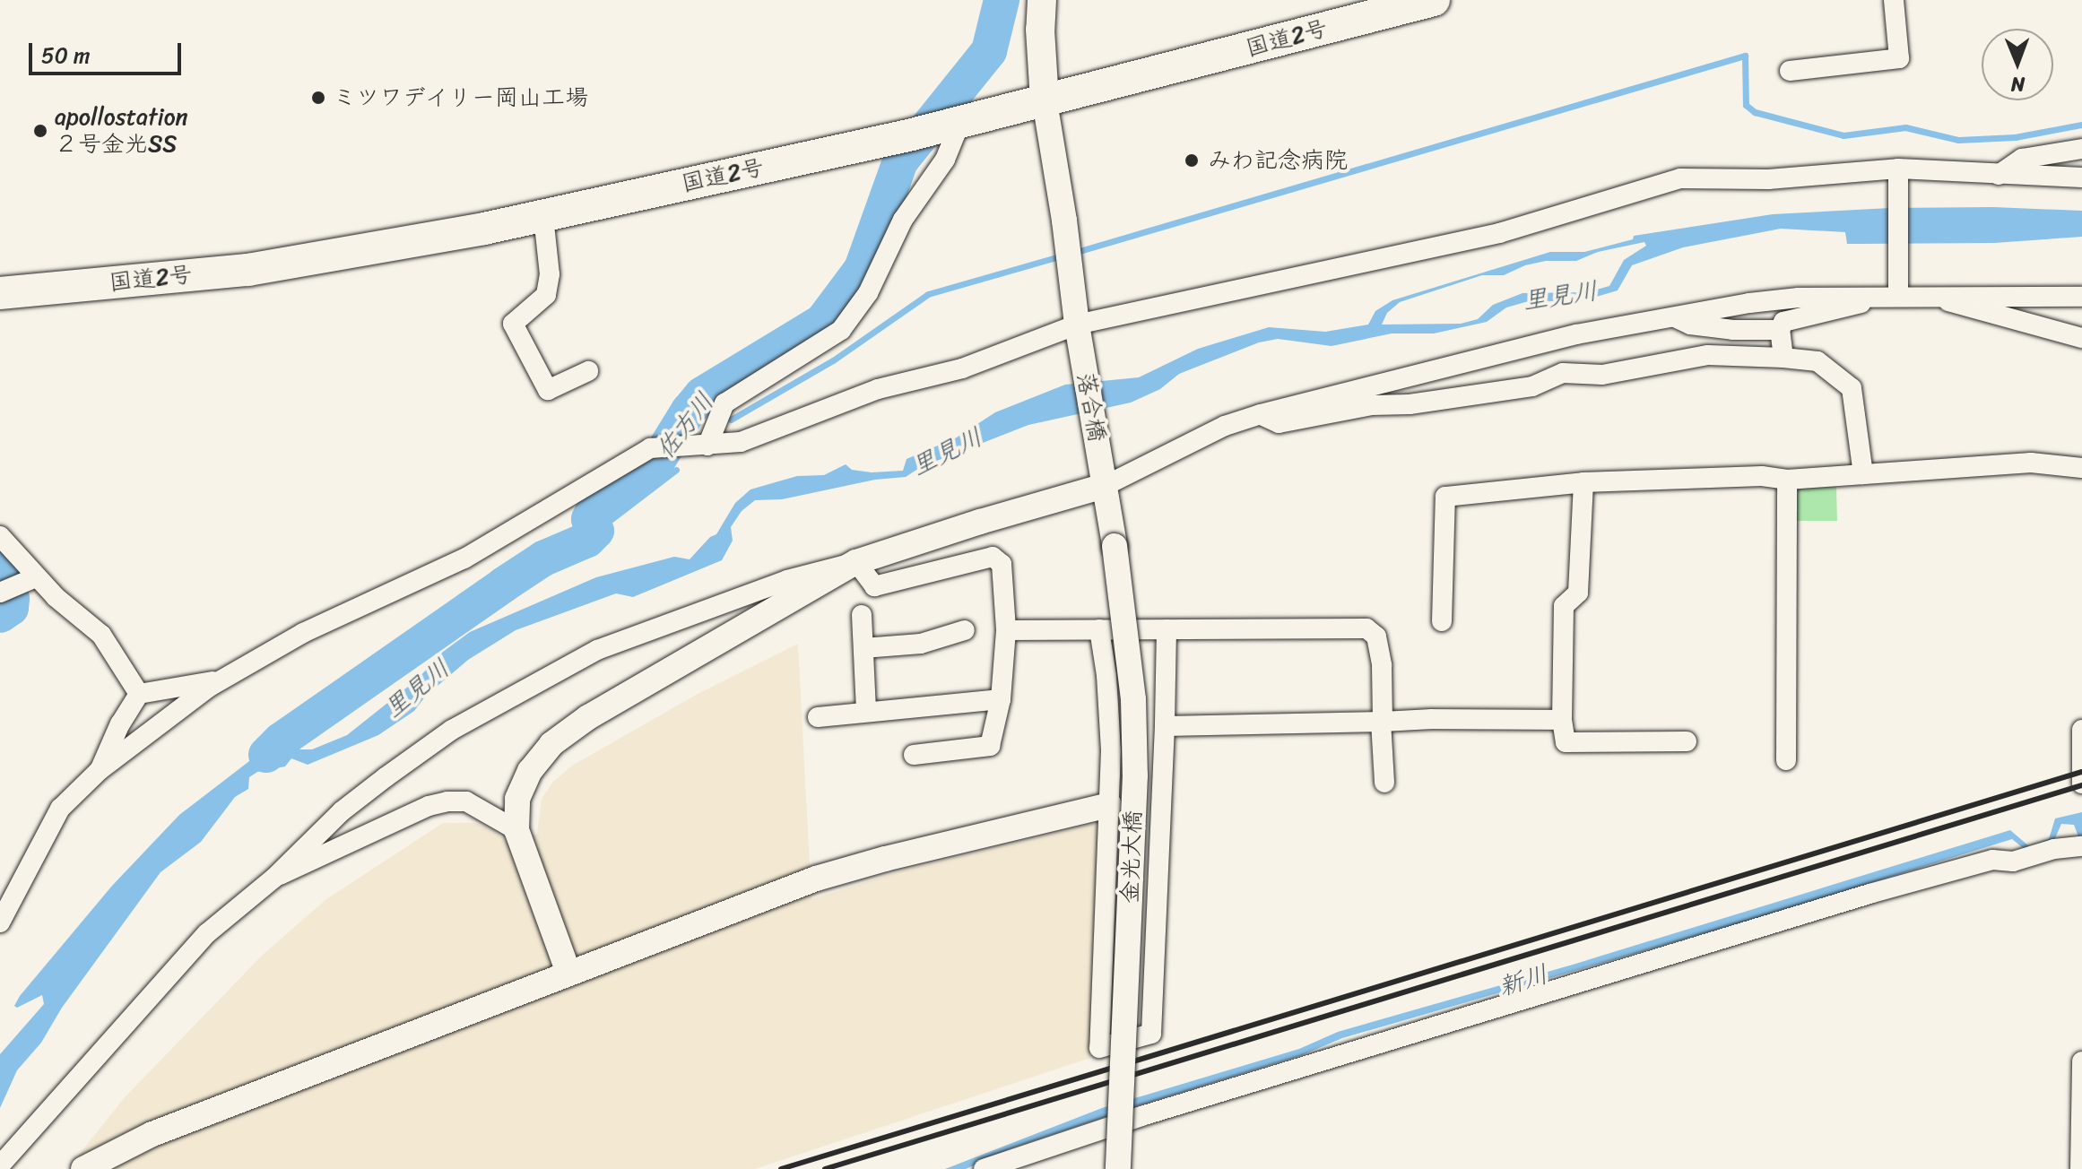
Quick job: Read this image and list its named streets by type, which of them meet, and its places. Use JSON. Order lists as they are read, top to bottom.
{
  "streets": {
    "highway": ["国道2号"],
    "street": ["落合橋", "金光大橋"]
  },
  "crossings": [
    ["国道2号", "落合橋"],
    ["落合橋", "金光大橋"]
  ],
  "water": ["里見川", "佐方川", "新川"],
  "places": ["ミツワデイリー岡山工場", "apollostation ２号金光SS", "みわ記念病院"],
  "scale_bar": "50 m",
  "north": "bottom"
}
